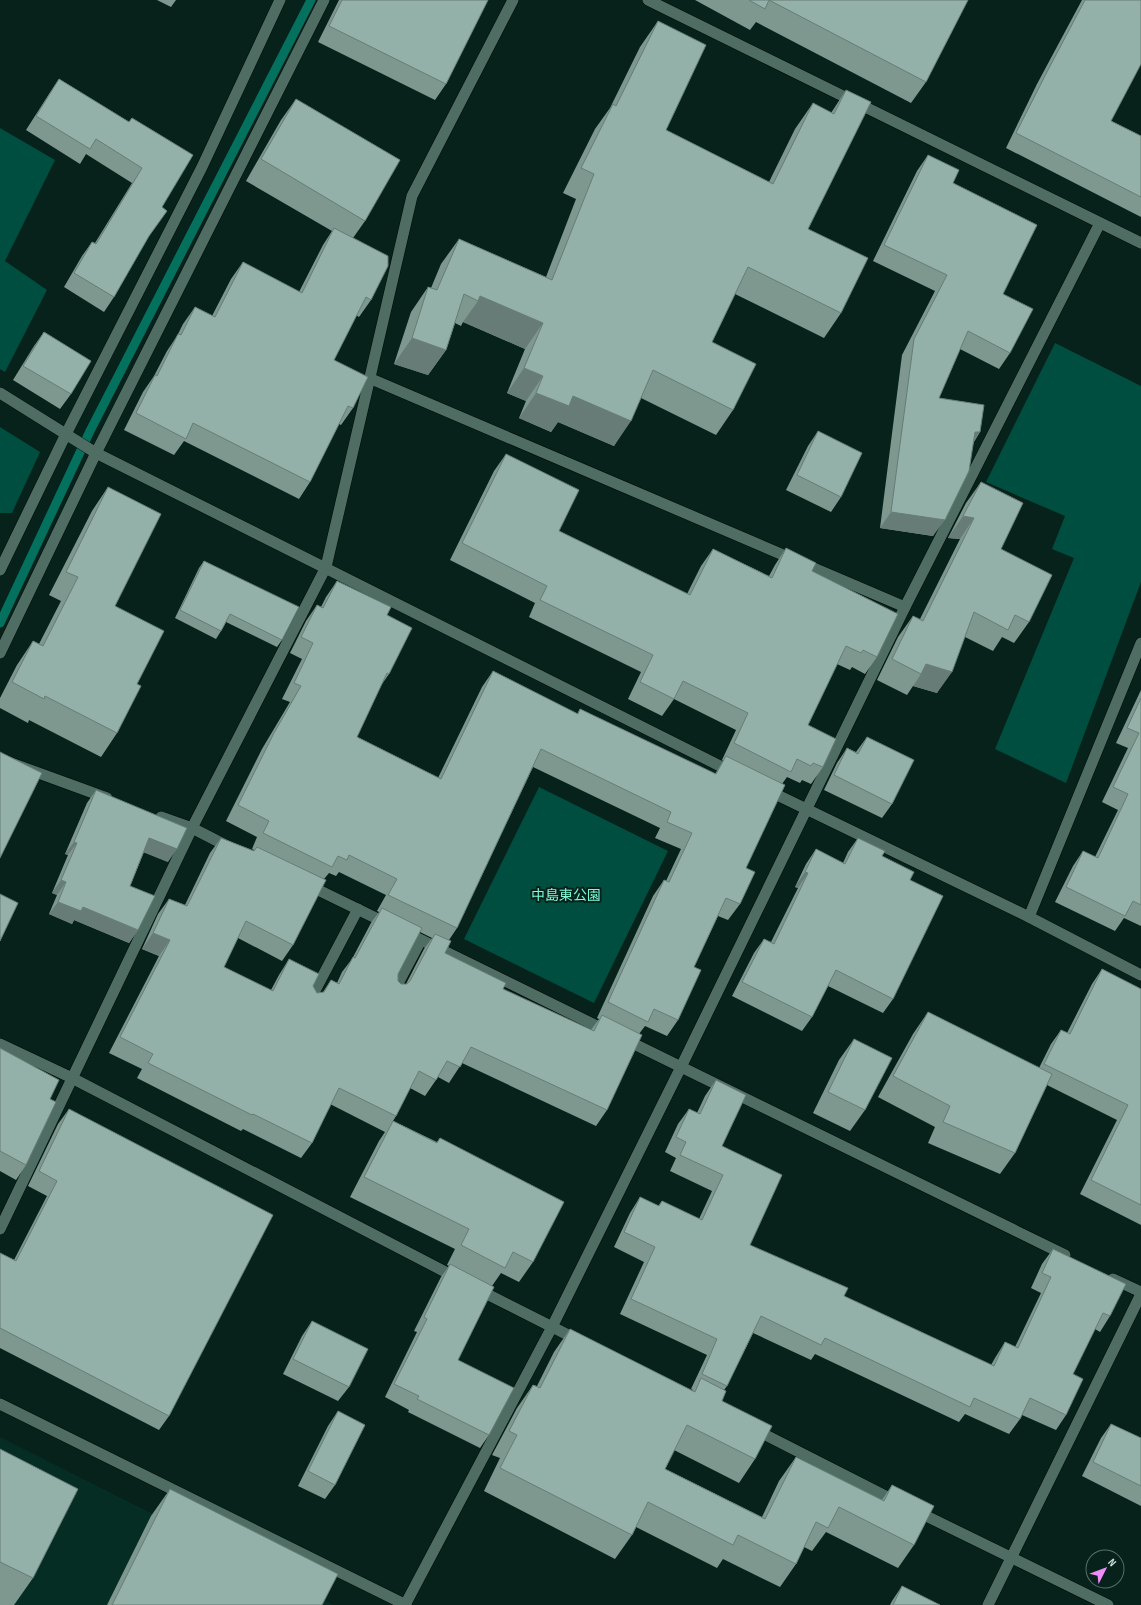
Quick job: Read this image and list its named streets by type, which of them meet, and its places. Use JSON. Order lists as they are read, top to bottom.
{
  "parks": ["中島東公園"],
  "north": "top right"
}
